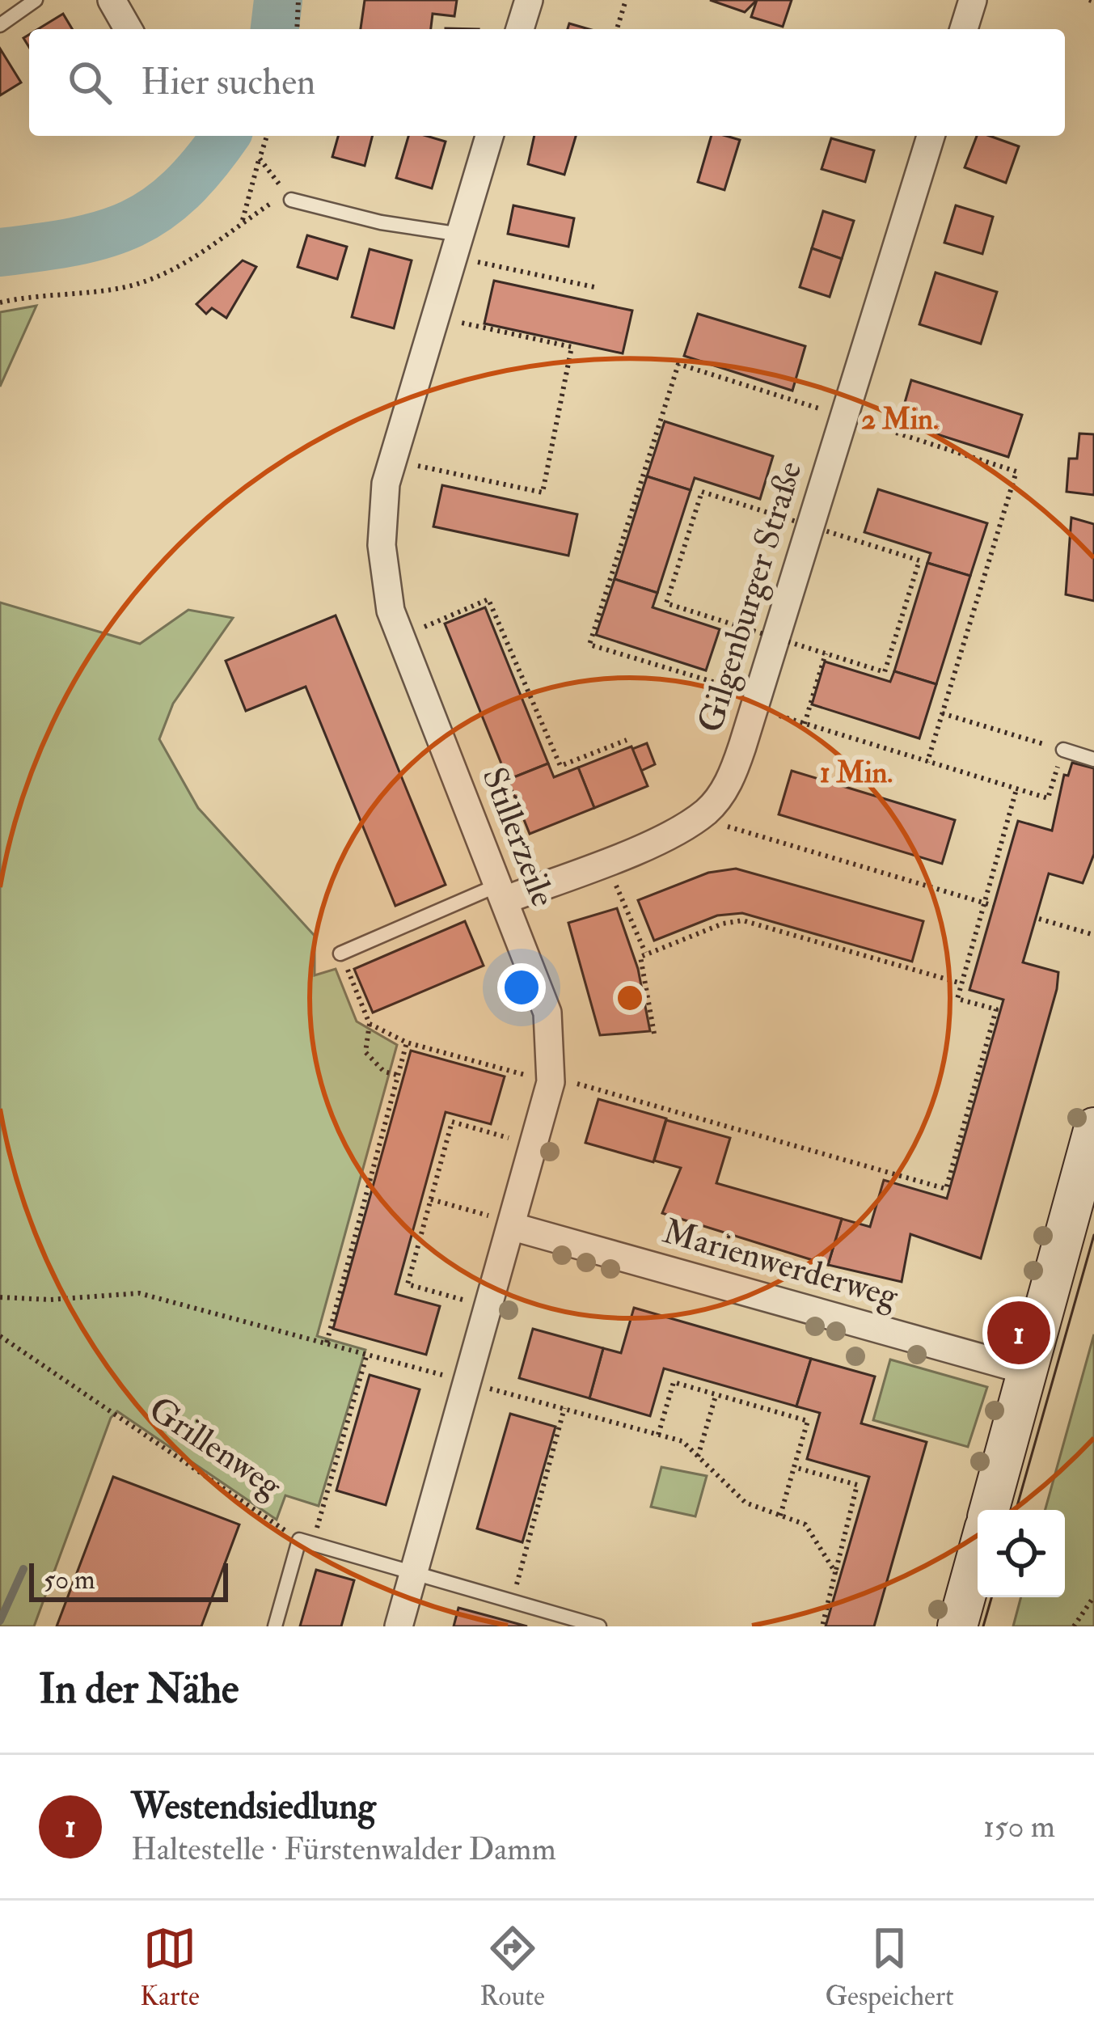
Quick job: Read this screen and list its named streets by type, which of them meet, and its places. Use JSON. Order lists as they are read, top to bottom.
{
  "streets": {
    "street": ["Gilgenburger Straße", "Stillerzeile", "Marienwerderweg"],
    "path": ["Grillenweg"]
  },
  "crossings": [
    ["Gilgenburger Straße", "Stillerzeile"],
    ["Stillerzeile", "Marienwerderweg"]
  ],
  "scale_bar": "50 m",
  "page": {
    "search": "Hier suchen",
    "pins": "1",
    "scale": "50 m",
    "heading": "In der Nähe",
    "list": [
      {
        "mark": "1",
        "name": "Westendsiedlung",
        "note": "Haltestelle · Fürstenwalder Damm",
        "value": "150 m"
      }
    ],
    "nav": ["Karte", "Route", "Gespeichert"]
  },
  "rings": ["2 Min.", "1 Min."]
}
